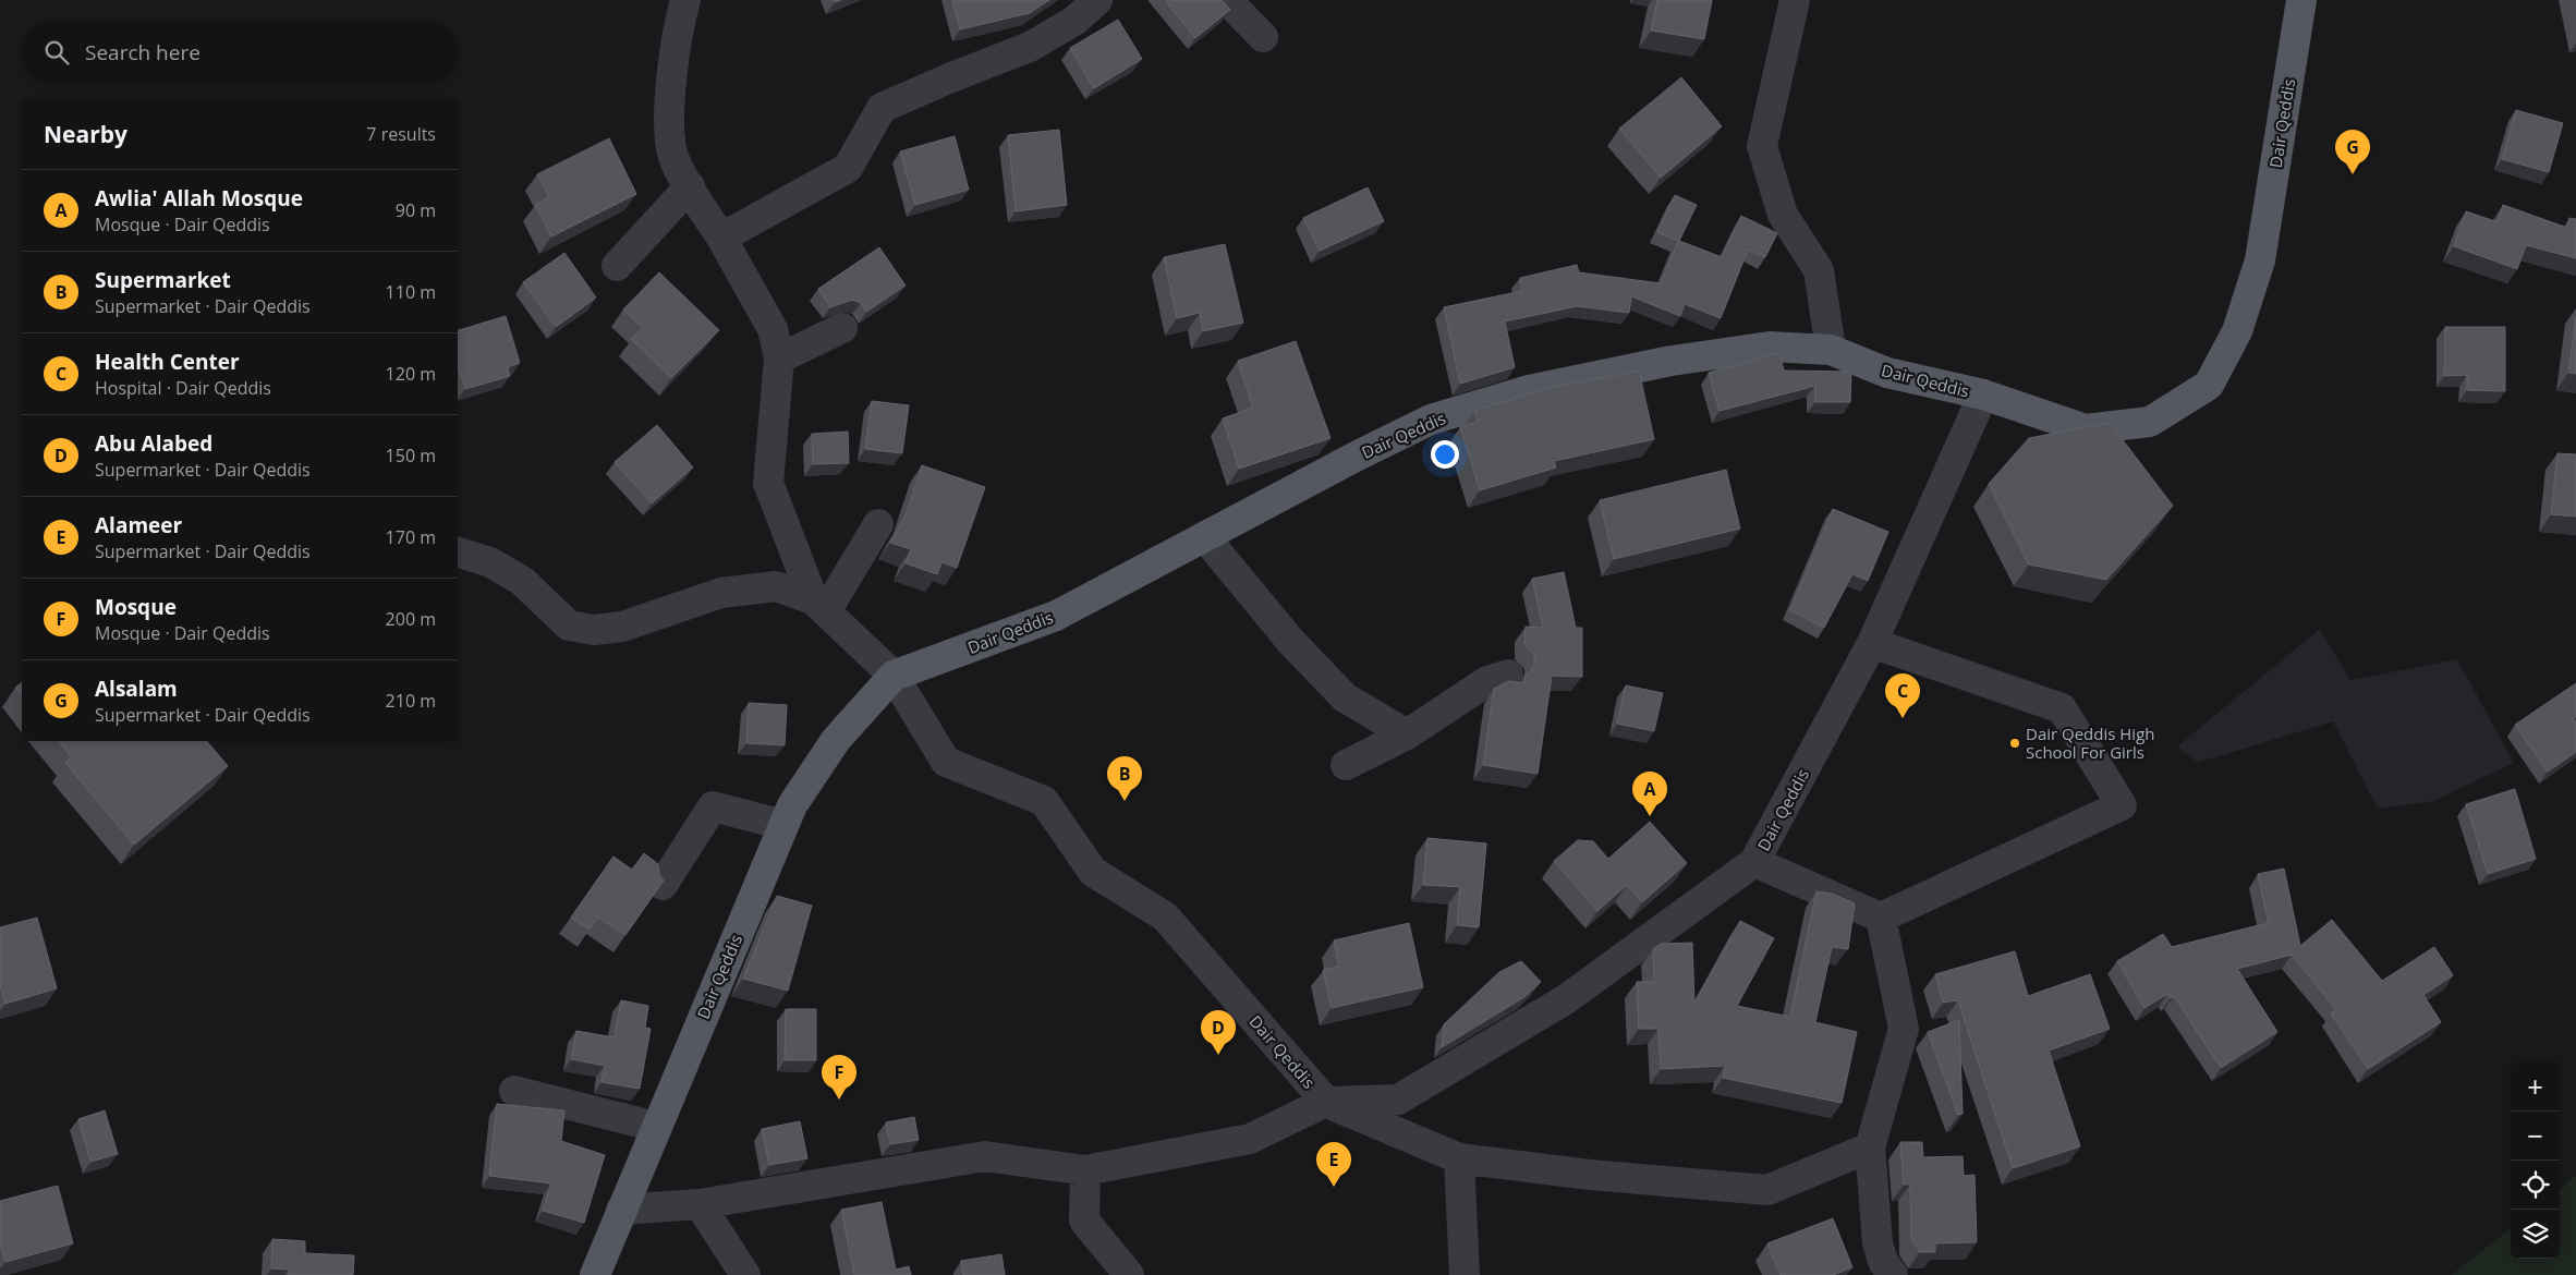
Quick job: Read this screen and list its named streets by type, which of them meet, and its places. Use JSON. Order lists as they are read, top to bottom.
{
  "streets": {
    "main road": ["Dair Qeddis"]
  },
  "places": ["Dair Qeddis High School For Girls"],
  "page": {
    "search": "Search here",
    "heading": ["Nearby", "7 results"],
    "pins": [
      "G",
      "C",
      "B",
      "A",
      "D",
      "F",
      "E"
    ],
    "list": [
      {
        "mark": "A",
        "name": "Awlia' Allah Mosque",
        "note": "Mosque · Dair Qeddis",
        "value": "90 m"
      },
      {
        "mark": "B",
        "name": "Supermarket",
        "note": "Supermarket · Dair Qeddis",
        "value": "110 m"
      },
      {
        "mark": "C",
        "name": "Health Center",
        "note": "Hospital · Dair Qeddis",
        "value": "120 m"
      },
      {
        "mark": "D",
        "name": "Abu Alabed",
        "note": "Supermarket · Dair Qeddis",
        "value": "150 m"
      },
      {
        "mark": "E",
        "name": "Alameer",
        "note": "Supermarket · Dair Qeddis",
        "value": "170 m"
      },
      {
        "mark": "F",
        "name": "Mosque",
        "note": "Mosque · Dair Qeddis",
        "value": "200 m"
      },
      {
        "mark": "G",
        "name": "Alsalam",
        "note": "Supermarket · Dair Qeddis",
        "value": "210 m"
      }
    ],
    "map_buttons": ["+", "−"]
  }
}
